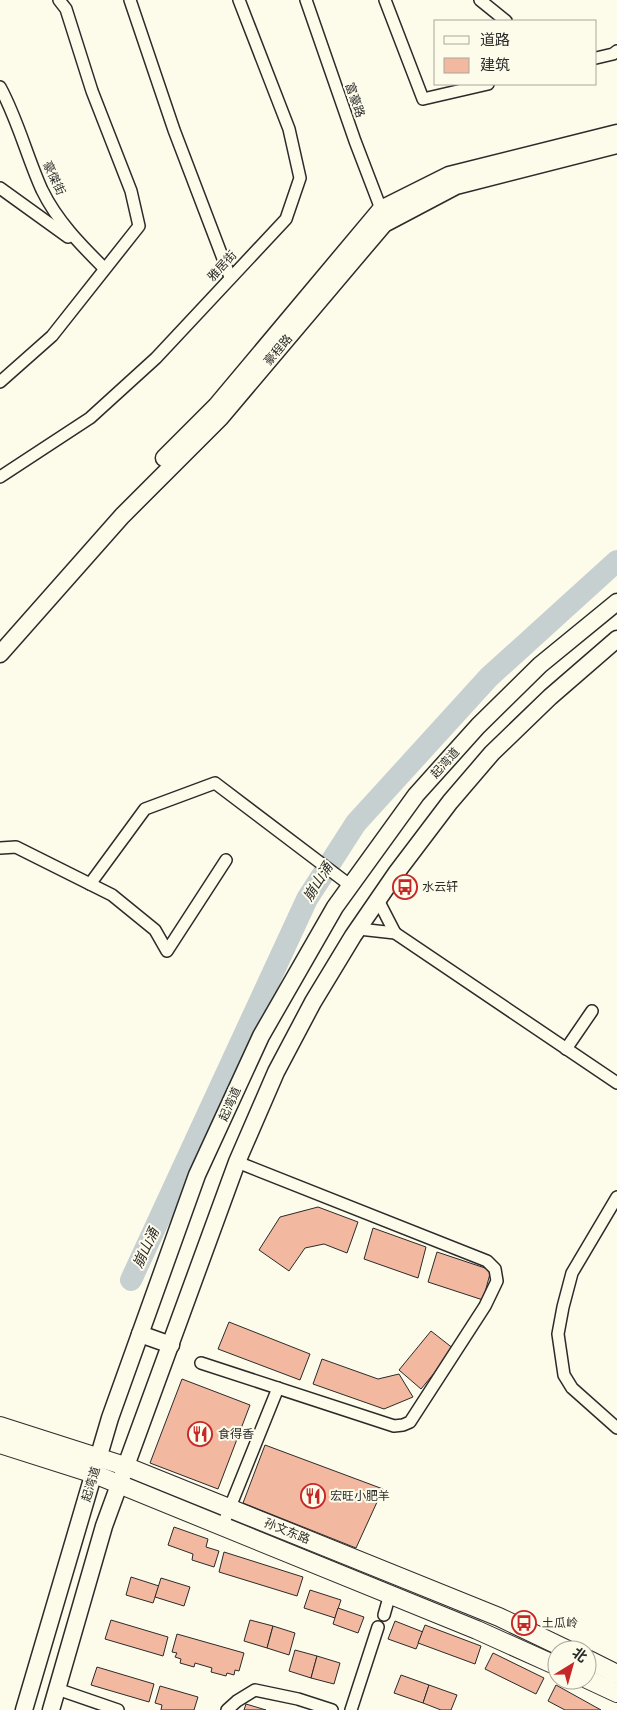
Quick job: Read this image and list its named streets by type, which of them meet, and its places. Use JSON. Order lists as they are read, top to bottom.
{
  "streets": {
    "main road": ["豪程路", "起湾道", "孙文东路"],
    "street": ["富豪路", "豪傑街", "雅居街"]
  },
  "crossings": [
    ["富豪路", "豪程路"],
    ["起湾道", "孙文东路"]
  ],
  "water": ["崩山涌"],
  "places": {
    "bus stop": ["水云轩", "土瓜岭"],
    "restaurant": ["食得香", "宏旺小肥羊"]
  },
  "legend": ["道路", "建筑"],
  "north": "top right"
}
